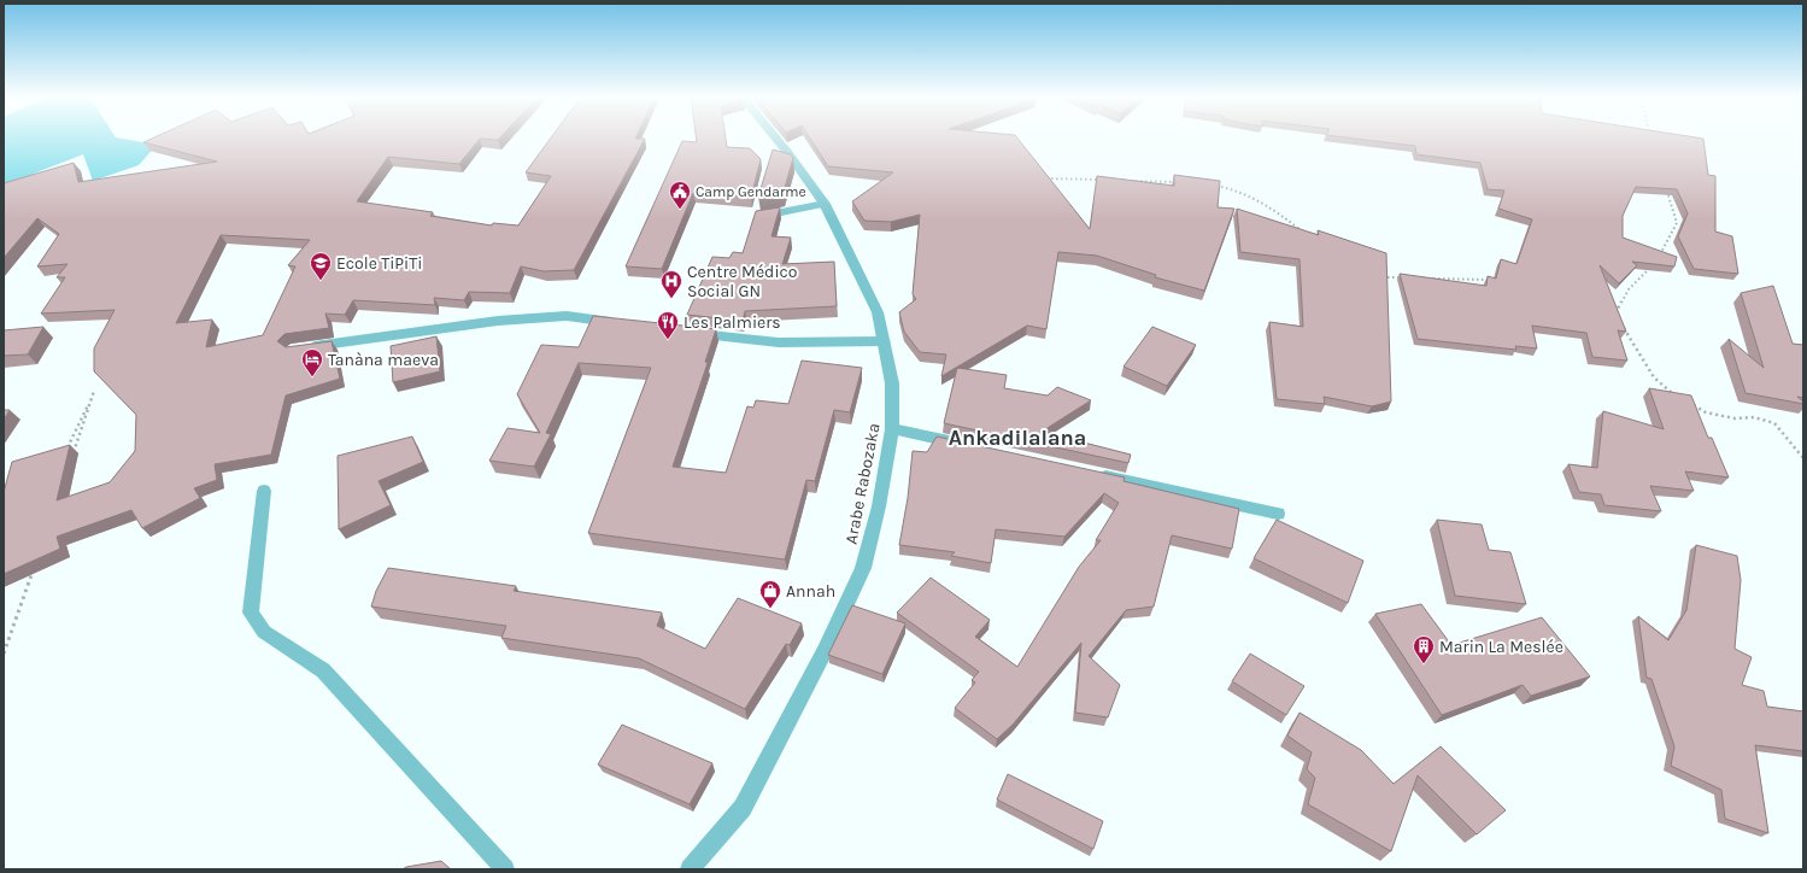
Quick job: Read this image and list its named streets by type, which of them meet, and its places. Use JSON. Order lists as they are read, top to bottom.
{
  "streets": {
    "street": ["Arabe Rabozaka"]
  },
  "districts": ["Ankadilalana"],
  "places": {
    "public building": ["Camp Gendarme"],
    "school or university": ["Ecole TiPiTi"],
    "hospital": ["Centre Médico Social GN"],
    "restaurant": ["Les Palmiers"],
    "hotel": ["Tanàna maeva"],
    "shop": ["Annah"],
    "building": ["Marin La Meslée"]
  }
}
